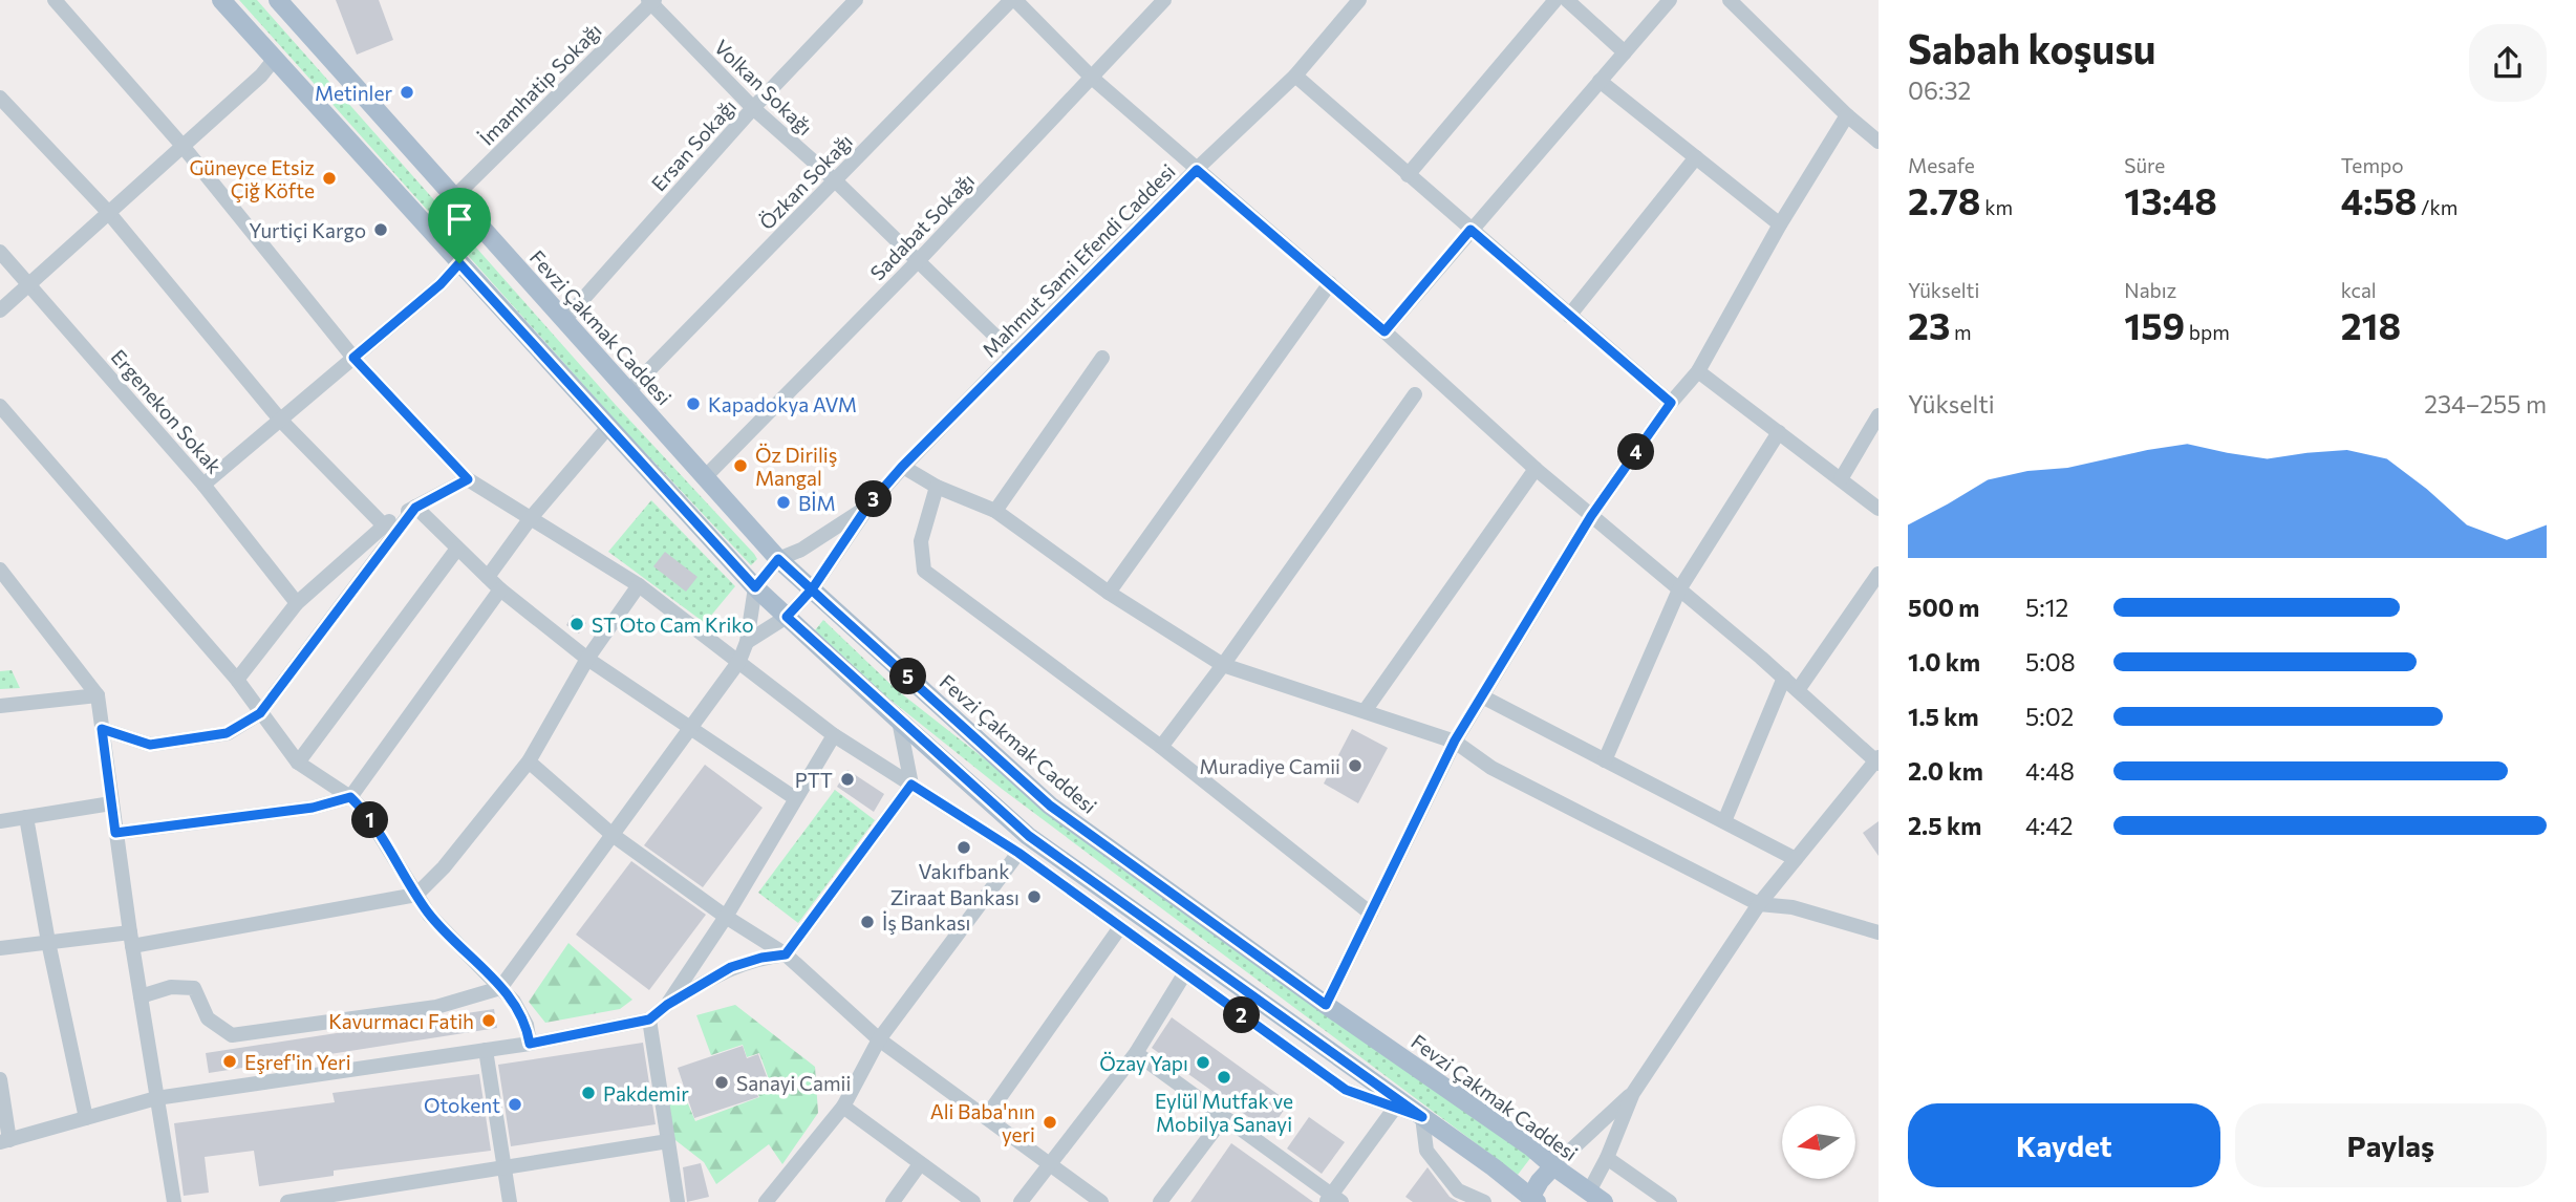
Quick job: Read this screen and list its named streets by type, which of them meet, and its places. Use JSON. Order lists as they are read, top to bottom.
{
  "streets": {
    "main road": ["Fevzi Çakmak Caddesi"],
    "street": [
      "İmamhatip Sokağı",
      "Volkan Sokağı",
      "Ersan Sokağı",
      "Özkan Sokağı",
      "Sadabat Sokağı",
      "Mahmut Sami Efendi Caddesi",
      "Ergenekon Sokak"
    ]
  },
  "crossings": [
    ["İmamhatip Sokağı", "Volkan Sokağı"],
    ["İmamhatip Sokağı", "Fevzi Çakmak Caddesi"],
    ["Volkan Sokağı", "Ersan Sokağı"],
    ["Volkan Sokağı", "Özkan Sokağı"],
    ["Volkan Sokağı", "Sadabat Sokağı"],
    ["Volkan Sokağı", "Mahmut Sami Efendi Caddesi"],
    ["Ersan Sokağı", "Fevzi Çakmak Caddesi"],
    ["Özkan Sokağı", "Fevzi Çakmak Caddesi"],
    ["Sadabat Sokağı", "Fevzi Çakmak Caddesi"],
    ["Mahmut Sami Efendi Caddesi", "Fevzi Çakmak Caddesi"]
  ],
  "places": [
    "Metinler",
    "Güneyce Etsiz Çiğ Köfte",
    "Yurtiçi Kargo",
    "Kapadokya AVM",
    "Öz Diriliş Mangal",
    "BİM",
    "ST Oto Cam Kriko",
    "Muradiye Camii",
    "PTT",
    "Vakıfbank",
    "Ziraat Bankası",
    "İş Bankası",
    "Kavurmacı Fatih",
    "Eşref'in Yeri",
    "Özay Yapı",
    "Eylül Mutfak ve Mobilya Sanayi",
    "Sanayi Camii",
    "Pakdemir",
    "Otokent",
    "Ali Baba'nın yeri"
  ],
  "north": "left",
  "page": {
    "heading": ["Sabah koşusu", "06:32"],
    "stats": [
      ["Mesafe", "2.78 km"],
      ["Süre", "13:48"],
      ["Tempo", "4:58 /km"],
      ["Yükselti", "23 m"],
      ["Nabız", "159 bpm"],
      ["kcal", "218"]
    ],
    "chart": ["Yükselti", "234–255 m"],
    "pins": [
      "4",
      "3",
      "5",
      "1",
      "2"
    ],
    "list": [
      {
        "name": "500 m",
        "note": "5:12"
      },
      {
        "name": "1.0 km",
        "note": "5:08"
      },
      {
        "name": "1.5 km",
        "note": "5:02"
      },
      {
        "name": "2.0 km",
        "note": "4:48"
      },
      {
        "name": "2.5 km",
        "note": "4:42"
      }
    ],
    "buttons": ["Kaydet", "Paylaş"]
  }
}
